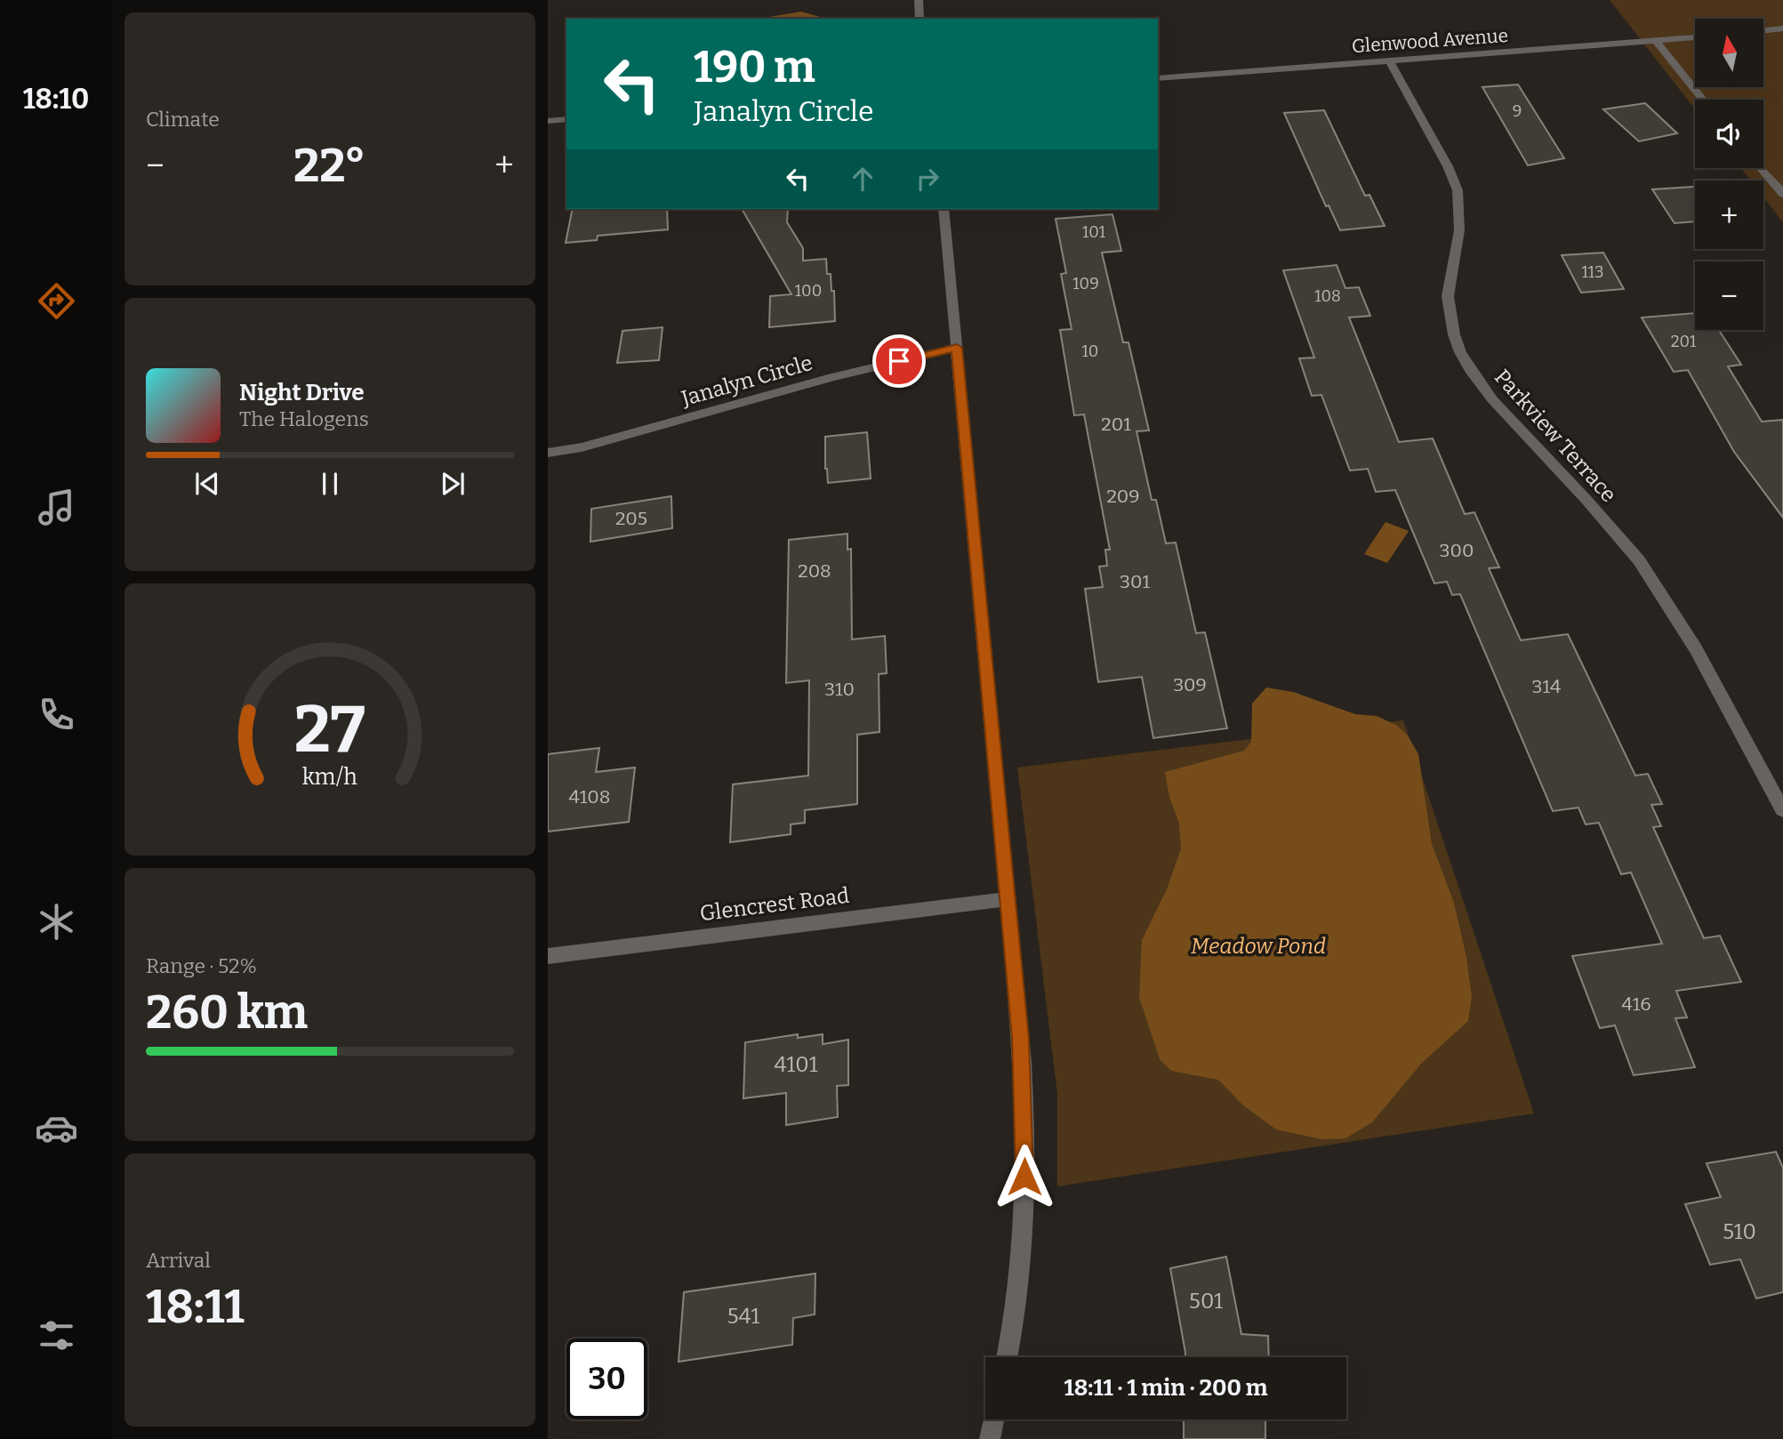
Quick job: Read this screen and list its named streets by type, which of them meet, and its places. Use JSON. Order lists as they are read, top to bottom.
{
  "streets": {
    "street": [
      "Glenwood Avenue",
      "Janalyn Circle",
      "Parkview Terrace",
      "Glencrest Road"
    ]
  },
  "crossings": [
    ["Glenwood Avenue", "Parkview Terrace"]
  ],
  "parks": ["Meadow Pond"],
  "house_numbers": [
    "9",
    "101",
    "113",
    "109",
    "100",
    "108",
    "201",
    "10",
    "201",
    "209",
    "205",
    "300",
    "208",
    "301",
    "309",
    "314",
    "310",
    "4108",
    "416",
    "4101",
    "510",
    "501",
    "541"
  ],
  "north": "top",
  "page": {
    "tabs": "18:10",
    "tile": [
      "Climate",
      ["Range · 52%", "260 km"],
      ["Arrival", "18:11"]
    ],
    "map_buttons": ["+", "−"],
    "turn": ["190 m", "Janalyn Circle"],
    "heat": ["−", "22°", "+"],
    "song": ["Night Drive", "The Halogens"],
    "limit": "30",
    "trip": "18:11 · 1 min · 200 m",
    "gauge": ["27", "km/h"]
  }
}
